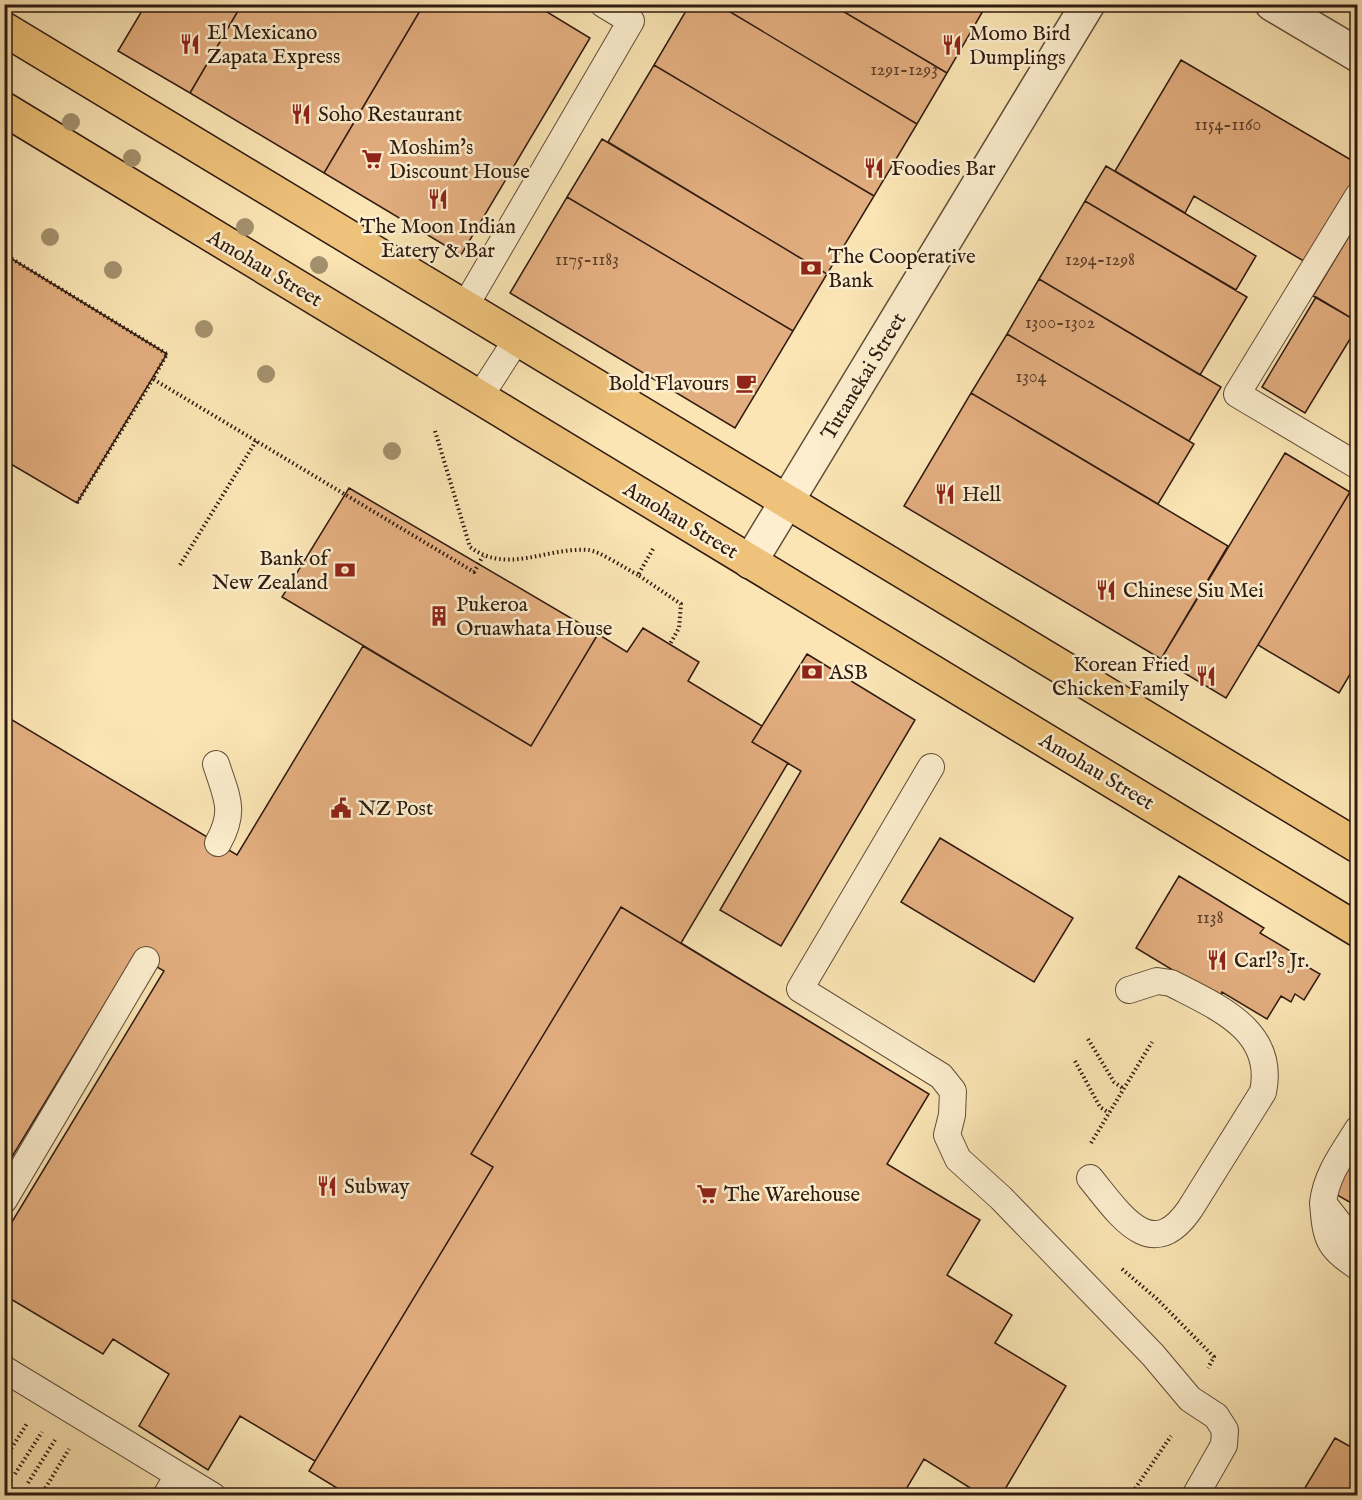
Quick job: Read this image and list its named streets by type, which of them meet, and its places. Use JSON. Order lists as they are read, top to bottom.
{
  "streets": {
    "main road": ["Amohau Street"],
    "street": ["Tutanekai Street"]
  },
  "crossings": [
    ["Amohau Street", "Tutanekai Street"]
  ],
  "places": {
    "restaurant": [
      "El Mexicano Zapata Express",
      "Momo Bird Dumplings",
      "Soho Restaurant",
      "Foodies Bar",
      "The Moon Indian Eatery & Bar",
      "Hell",
      "Chinese Siu Mei",
      "Korean Fried Chicken Family",
      "Carl's Jr.",
      "Subway"
    ],
    "supermarket": ["Moshim's Discount House", "The Warehouse"],
    "bank": ["The Cooperative Bank", "Bank of New Zealand", "ASB"],
    "cafe": ["Bold Flavours"],
    "building": ["Pukeroa Oruawhata House"],
    "public building": ["NZ Post"]
  },
  "house_numbers": [
    "1291-1293",
    "1154-1160",
    "1175-1183",
    "1294-1298",
    "1300-1302",
    "1304",
    "1138"
  ]
}
